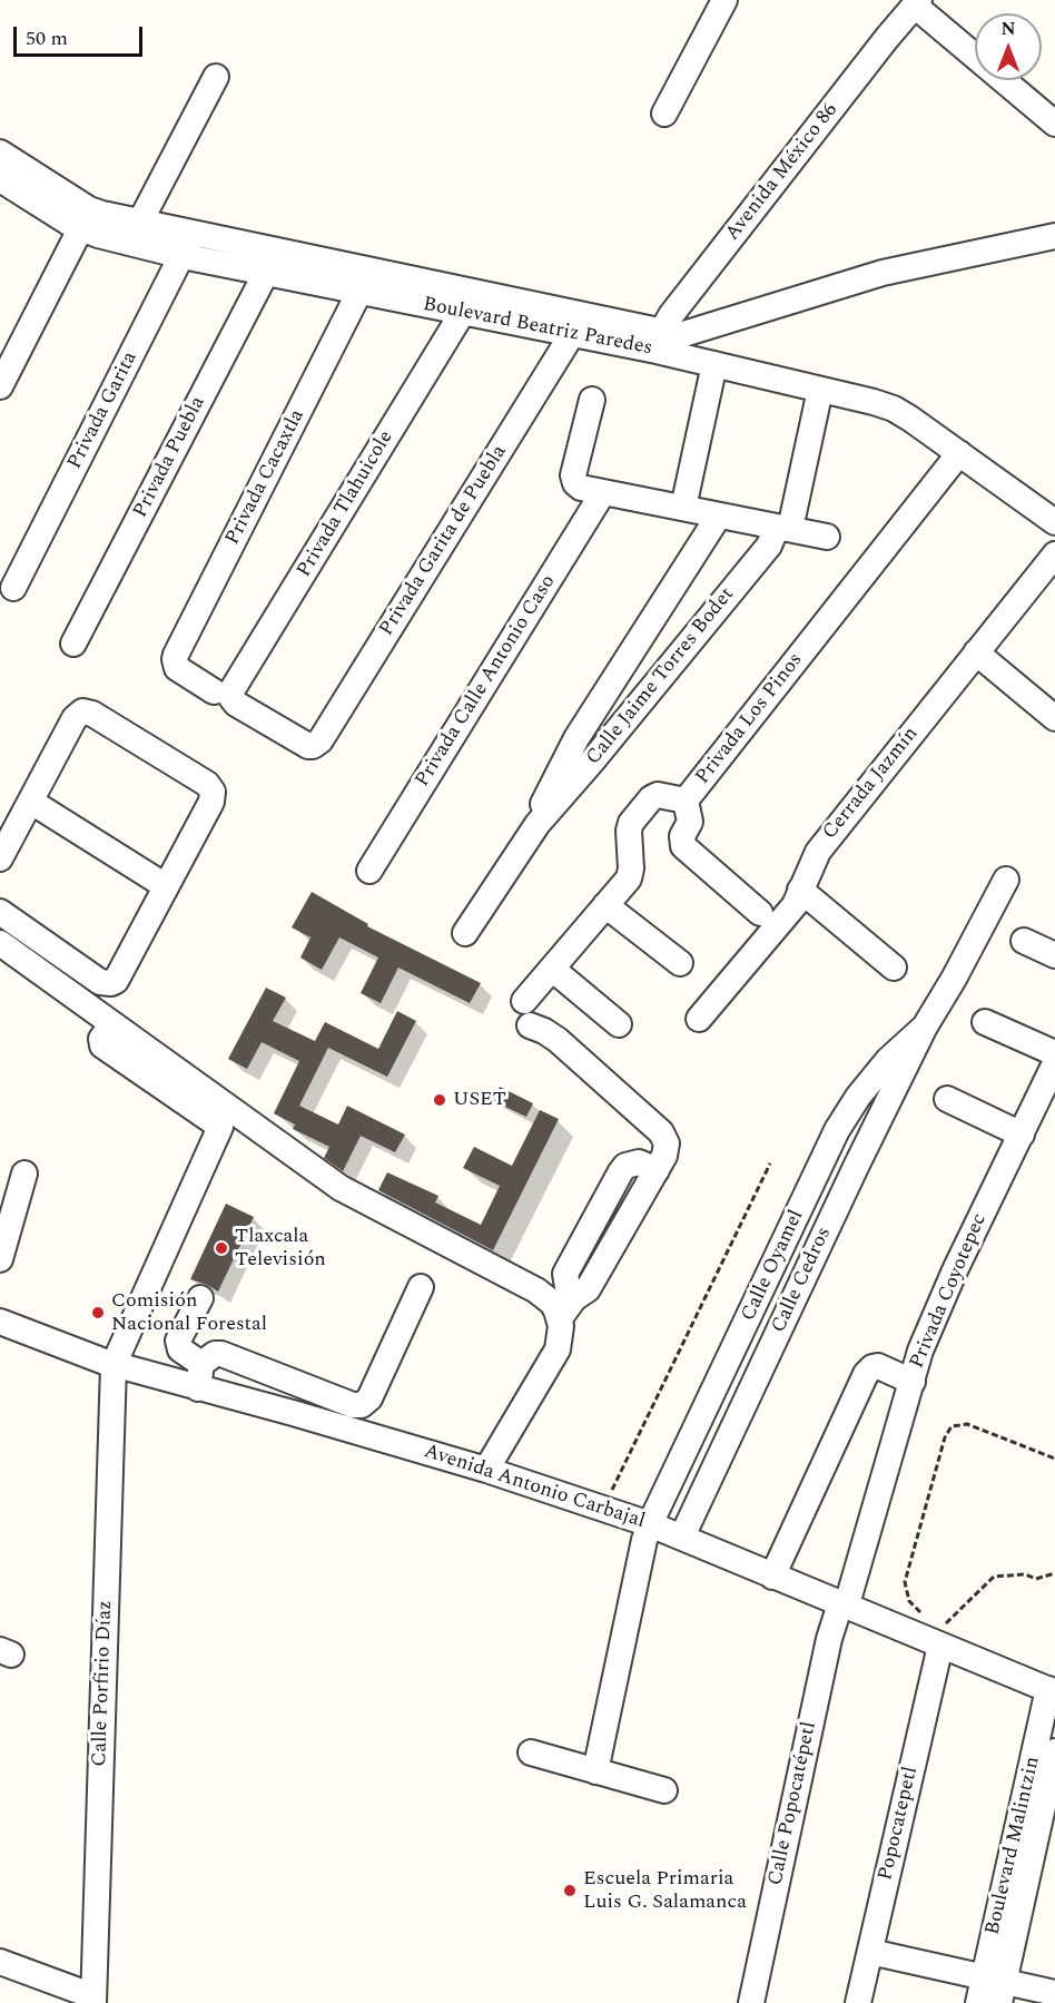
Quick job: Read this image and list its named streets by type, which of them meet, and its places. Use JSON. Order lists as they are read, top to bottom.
{
  "streets": {
    "street": [
      "Avenida México 86",
      "Boulevard Beatriz Paredes",
      "Privada Garita",
      "Privada Puebla",
      "Privada Cacaxtla",
      "Privada Tlahuicole",
      "Privada Garita de Puebla",
      "Calle Jaime Torres Bodet",
      "Privada Calle Antonio Caso",
      "Privada Los Pinos",
      "Cerrada Jazmín",
      "Calle Oyamel",
      "Calle Cedros",
      "Privada Coyotepec",
      "Avenida Antonio Carbajal",
      "Calle Porfirio Díaz",
      "Calle Popocatépetl",
      "Popocatepetl",
      "Boulevard Malintzin"
    ]
  },
  "crossings": [
    ["Avenida México 86", "Boulevard Beatriz Paredes"],
    ["Boulevard Beatriz Paredes", "Privada Garita"],
    ["Boulevard Beatriz Paredes", "Privada Puebla"],
    ["Boulevard Beatriz Paredes", "Privada Cacaxtla"],
    ["Boulevard Beatriz Paredes", "Privada Tlahuicole"],
    ["Boulevard Beatriz Paredes", "Privada Garita de Puebla"],
    ["Boulevard Beatriz Paredes", "Calle Jaime Torres Bodet"],
    ["Boulevard Beatriz Paredes", "Privada Los Pinos"],
    ["Privada Cacaxtla", "Privada Tlahuicole"],
    ["Privada Cacaxtla", "Privada Garita de Puebla"],
    ["Privada Tlahuicole", "Privada Garita de Puebla"],
    ["Calle Oyamel", "Calle Cedros"],
    ["Calle Oyamel", "Avenida Antonio Carbajal"],
    ["Calle Cedros", "Avenida Antonio Carbajal"],
    ["Privada Coyotepec", "Avenida Antonio Carbajal"],
    ["Privada Coyotepec", "Calle Popocatépetl"],
    ["Avenida Antonio Carbajal", "Calle Porfirio Díaz"],
    ["Avenida Antonio Carbajal", "Calle Popocatépetl"],
    ["Avenida Antonio Carbajal", "Popocatepetl"],
    ["Avenida Antonio Carbajal", "Boulevard Malintzin"]
  ],
  "places": [
    "USET",
    "Tlaxcala Televisión",
    "Comisión Nacional Forestal",
    "Escuela Primaria Luis G. Salamanca"
  ],
  "scale_bar": "50 m",
  "north": "top"
}
